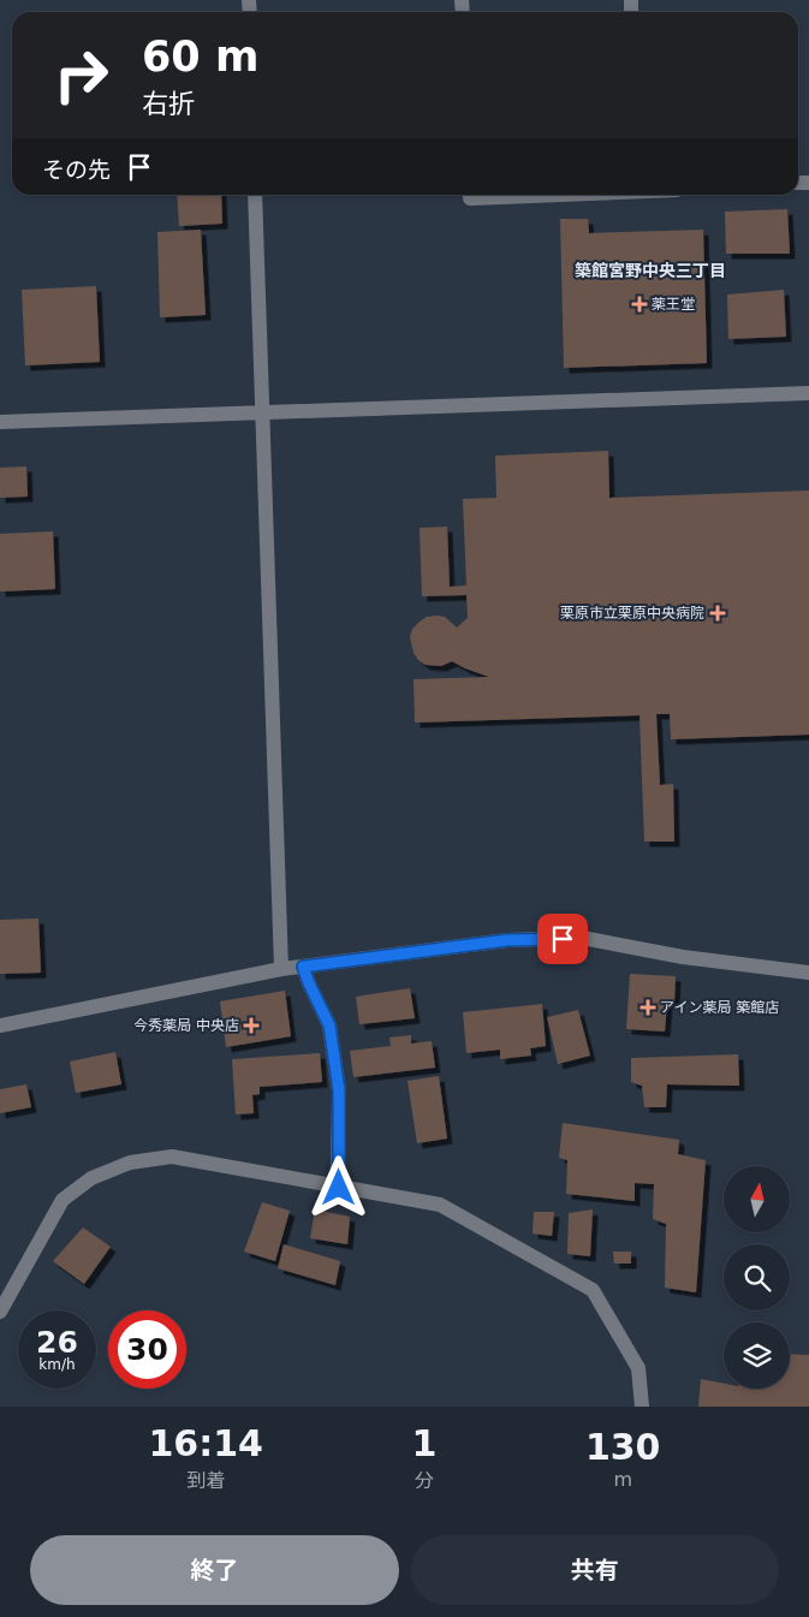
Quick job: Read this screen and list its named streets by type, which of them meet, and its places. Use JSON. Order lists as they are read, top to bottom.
{
  "districts": ["築館宮野中央三丁目"],
  "places": {
    "health": [
      "薬王堂",
      "栗原市立栗原中央病院",
      "アイン薬局 築館店",
      "今秀薬局 中央店"
    ]
  },
  "north": "top",
  "page": {
    "turn": ["60 m", "右折"],
    "then": "その先",
    "speed": "26 km/h",
    "limit": "30",
    "eta": [
      "16:14",
      "到着",
      "1",
      "分",
      "130",
      "m"
    ],
    "buttons": ["終了", "共有"]
  }
}
